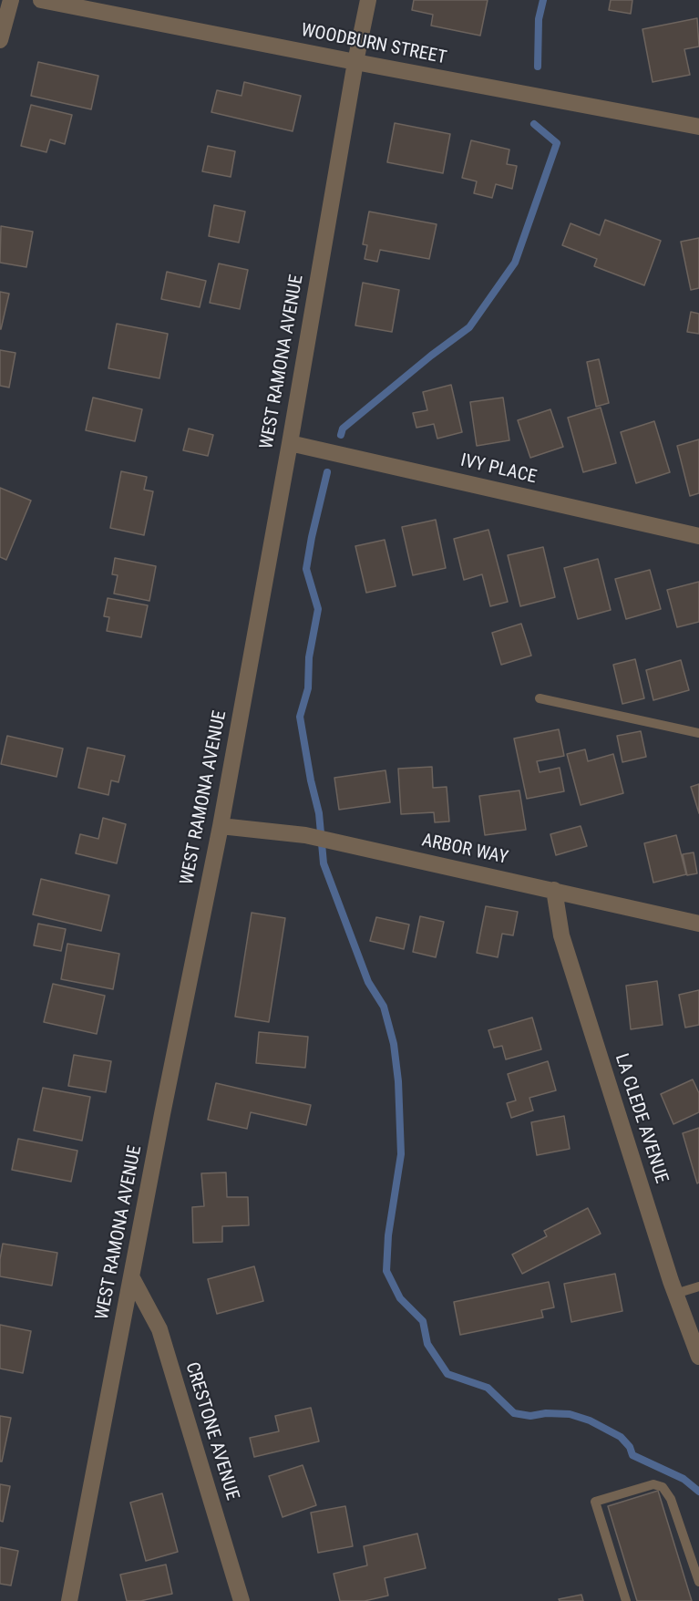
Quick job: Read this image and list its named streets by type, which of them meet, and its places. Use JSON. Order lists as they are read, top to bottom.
{
  "streets": {
    "street": [
      "WOODBURN STREET",
      "WEST RAMONA AVENUE",
      "IVY PLACE",
      "ARBOR WAY",
      "LA CLEDE AVENUE",
      "CRESTONE AVENUE"
    ]
  },
  "crossings": [
    ["WOODBURN STREET", "WEST RAMONA AVENUE"],
    ["WEST RAMONA AVENUE", "IVY PLACE"],
    ["WEST RAMONA AVENUE", "ARBOR WAY"],
    ["WEST RAMONA AVENUE", "CRESTONE AVENUE"],
    ["ARBOR WAY", "LA CLEDE AVENUE"]
  ]
}
